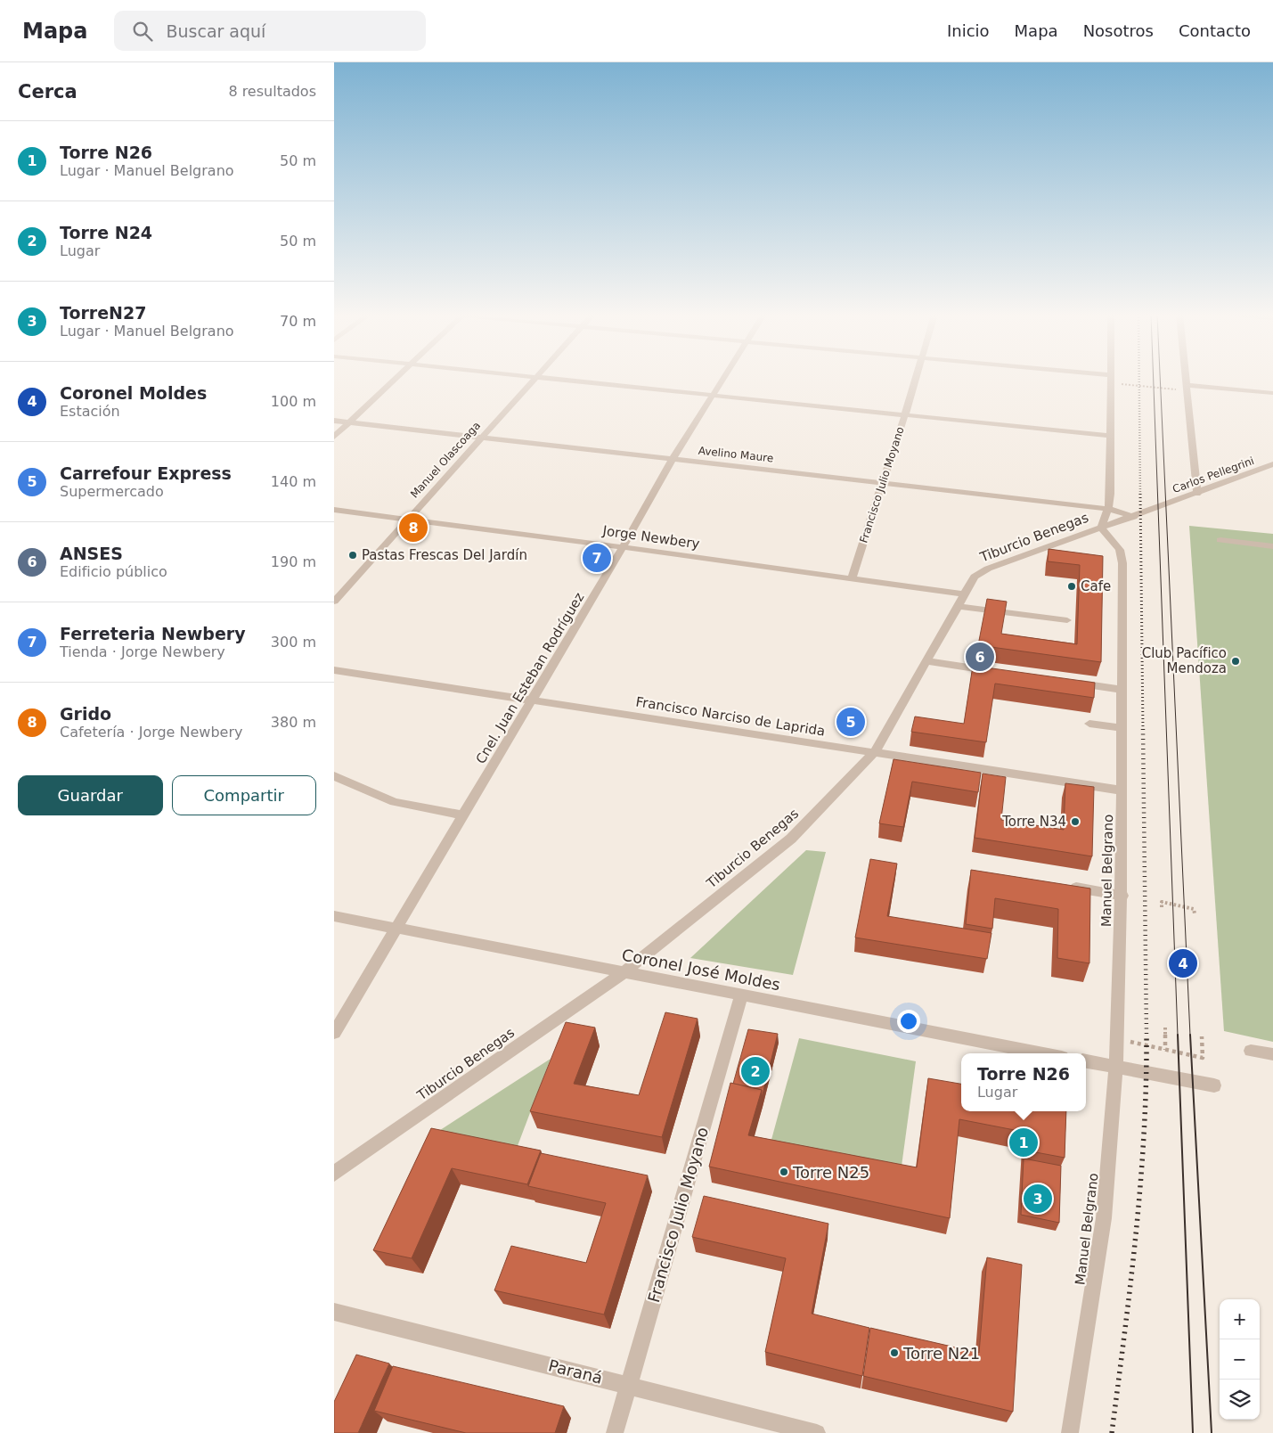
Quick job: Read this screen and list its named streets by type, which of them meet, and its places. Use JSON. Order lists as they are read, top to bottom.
{
  "streets": {
    "street": [
      "Avelino Maure",
      "Manuel Olascoaga",
      "Carlos Pellegrini",
      "Francisco Julio Moyano",
      "Jorge Newbery",
      "Tiburcio Benegas",
      "Cnel. Juan Esteban Rodríguez",
      "Francisco Narciso de Laprida",
      "Manuel Belgrano",
      "Coronel José Moldes",
      "Paraná"
    ]
  },
  "crossings": [
    ["Avelino Maure", "Manuel Olascoaga"],
    ["Avelino Maure", "Francisco Julio Moyano"],
    ["Avelino Maure", "Tiburcio Benegas"],
    ["Avelino Maure", "Cnel. Juan Esteban Rodríguez"],
    ["Manuel Olascoaga", "Jorge Newbery"],
    ["Carlos Pellegrini", "Tiburcio Benegas"],
    ["Francisco Julio Moyano", "Jorge Newbery"],
    ["Francisco Julio Moyano", "Coronel José Moldes"],
    ["Francisco Julio Moyano", "Paraná"],
    ["Jorge Newbery", "Tiburcio Benegas"],
    ["Jorge Newbery", "Cnel. Juan Esteban Rodríguez"],
    ["Tiburcio Benegas", "Francisco Narciso de Laprida"],
    ["Tiburcio Benegas", "Manuel Belgrano"],
    ["Tiburcio Benegas", "Coronel José Moldes"],
    ["Cnel. Juan Esteban Rodríguez", "Francisco Narciso de Laprida"],
    ["Cnel. Juan Esteban Rodríguez", "Coronel José Moldes"],
    ["Francisco Narciso de Laprida", "Manuel Belgrano"]
  ],
  "places": [
    "Pastas Frescas Del Jardín",
    "Cafe",
    "Club Pacífico Mendoza",
    "Torre N34",
    "Torre N25",
    "Torre N21"
  ],
  "page": {
    "header": "Mapa",
    "search": "Buscar aquí",
    "nav": [
      "Inicio",
      "Mapa",
      "Nosotros",
      "Contacto"
    ],
    "heading": ["Cerca", "8 resultados"],
    "list": [
      {
        "mark": "1",
        "name": "Torre N26",
        "note": "Lugar · Manuel Belgrano",
        "value": "50 m"
      },
      {
        "mark": "2",
        "name": "Torre N24",
        "note": "Lugar",
        "value": "50 m"
      },
      {
        "mark": "3",
        "name": "TorreN27",
        "note": "Lugar · Manuel Belgrano",
        "value": "70 m"
      },
      {
        "mark": "4",
        "name": "Coronel Moldes",
        "note": "Estación",
        "value": "100 m"
      },
      {
        "mark": "5",
        "name": "Carrefour Express",
        "note": "Supermercado",
        "value": "140 m"
      },
      {
        "mark": "6",
        "name": "ANSES",
        "note": "Edificio público",
        "value": "190 m"
      },
      {
        "mark": "7",
        "name": "Ferreteria Newbery",
        "note": "Tienda · Jorge Newbery",
        "value": "300 m"
      },
      {
        "mark": "8",
        "name": "Grido",
        "note": "Cafetería · Jorge Newbery",
        "value": "380 m"
      }
    ],
    "pins": [
      "8",
      "7",
      "6",
      "5",
      "4",
      "2",
      "1",
      "3"
    ],
    "buttons": ["Guardar", "Compartir"],
    "popup": ["Torre N26", "Lugar"],
    "map_buttons": ["+", "−"]
  }
}
